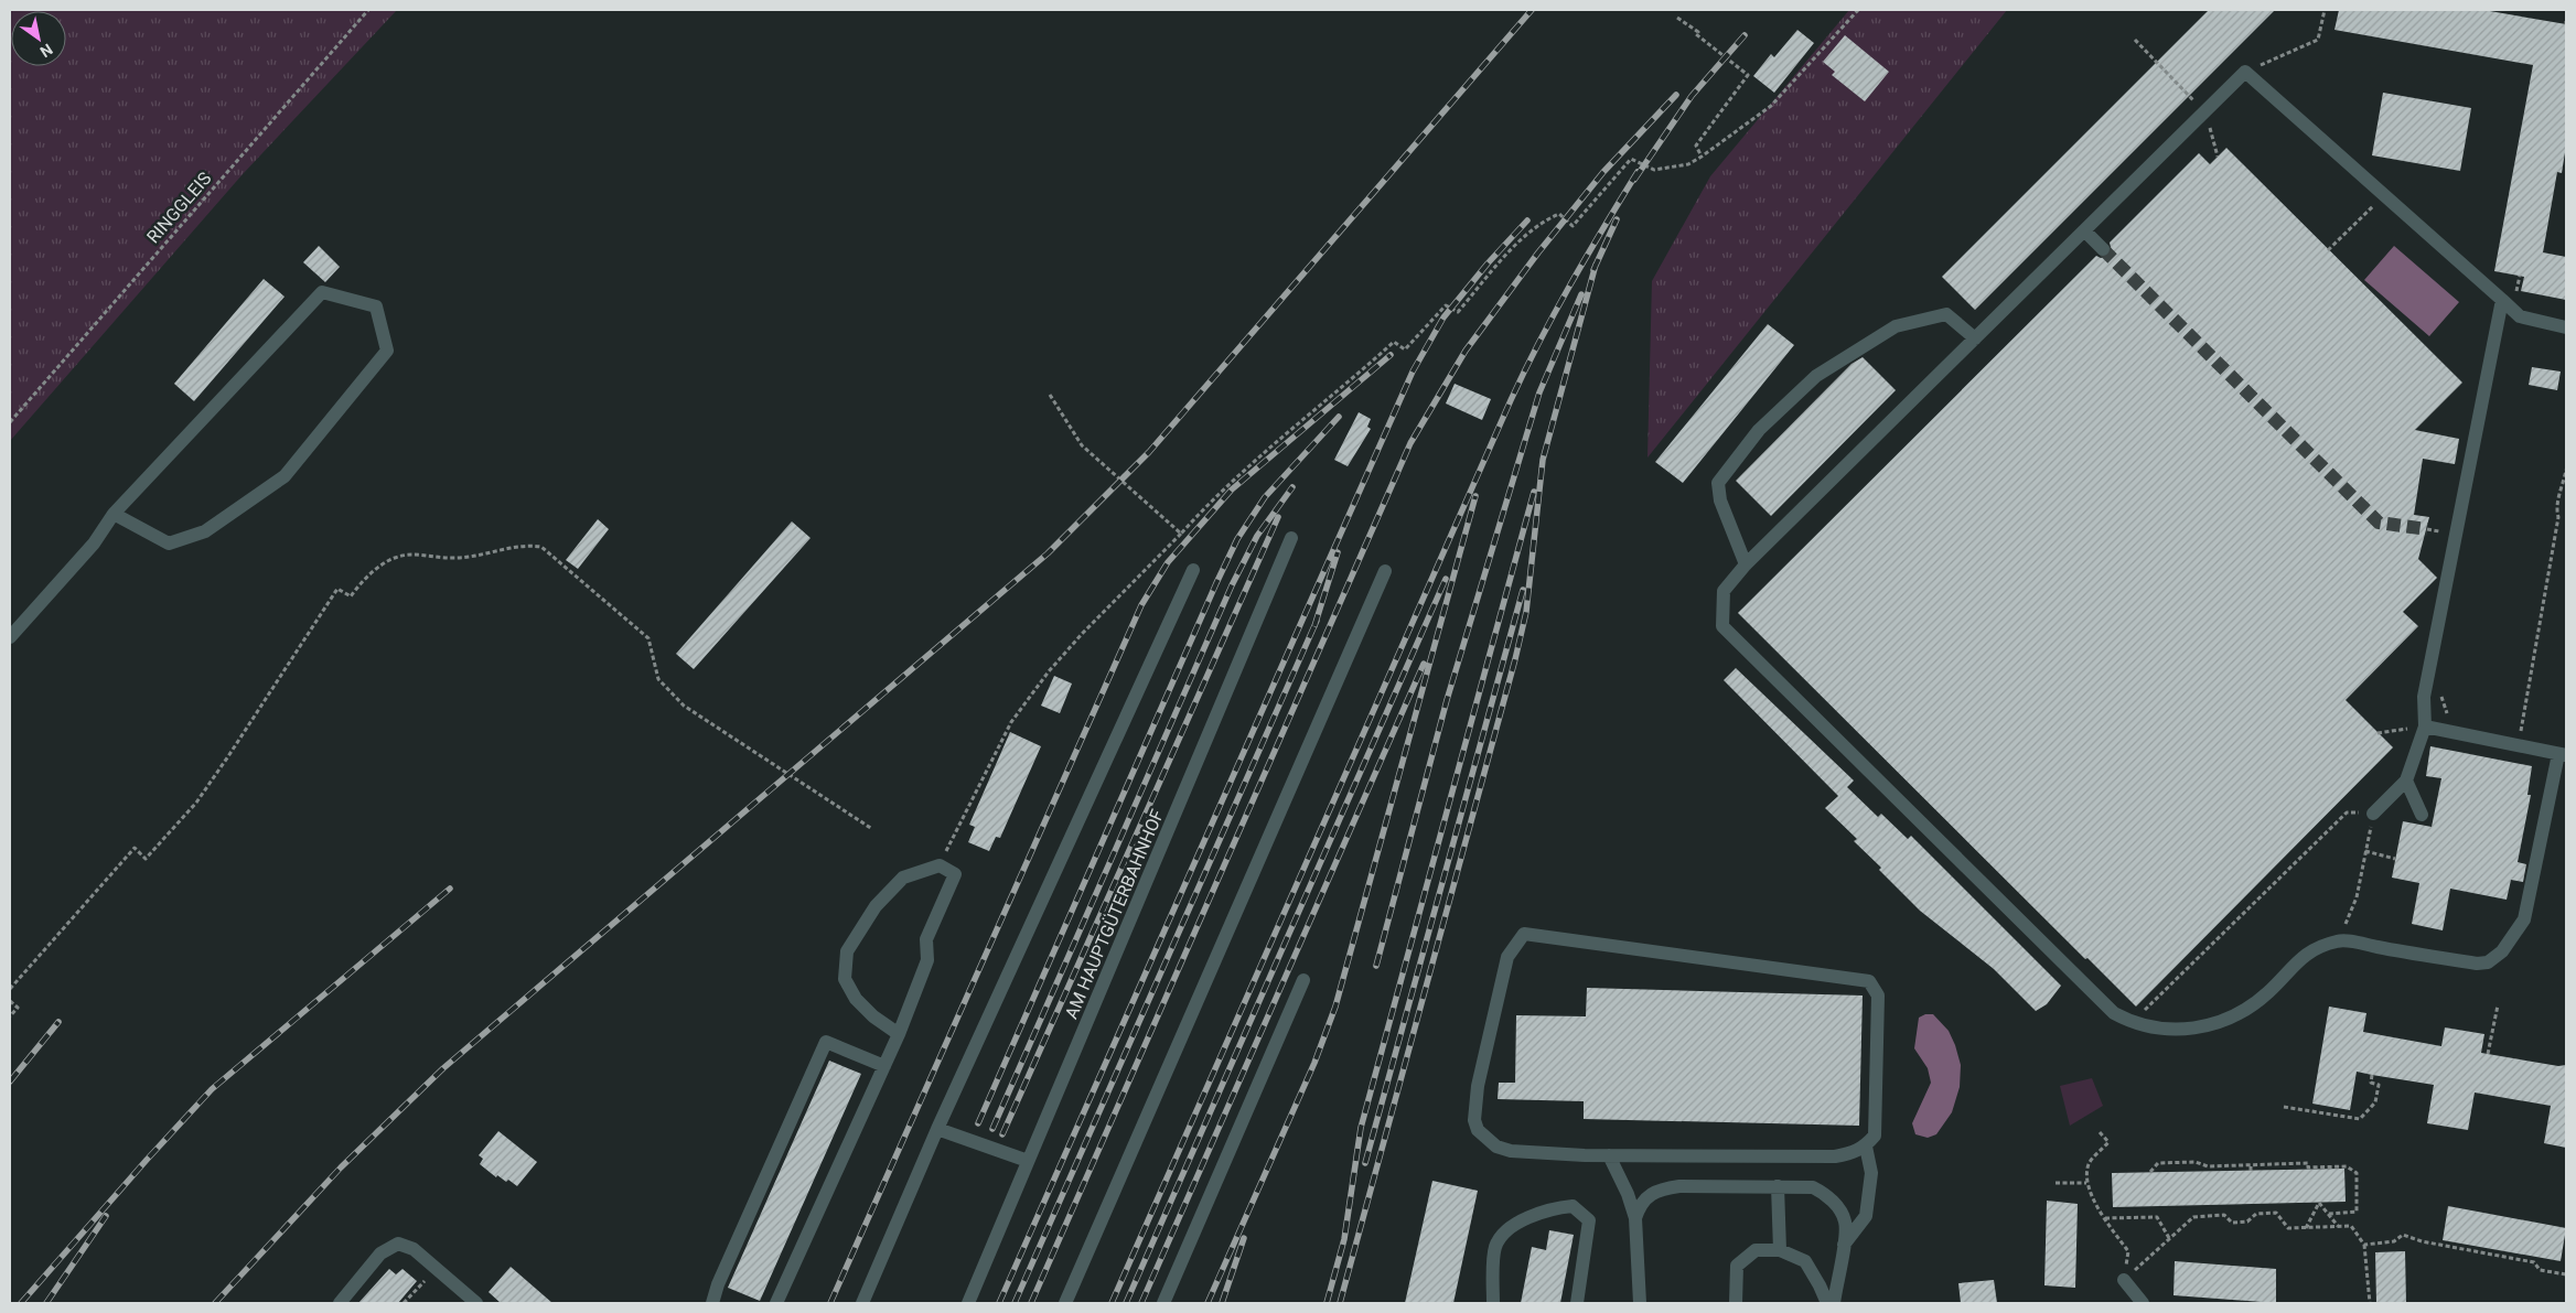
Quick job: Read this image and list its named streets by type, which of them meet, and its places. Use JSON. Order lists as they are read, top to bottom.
{
  "streets": {
    "street": ["AM HAUPTGÜTERBAHNHOF"],
    "path": ["RINGGLEIS"]
  },
  "north": "bottom right"
}
